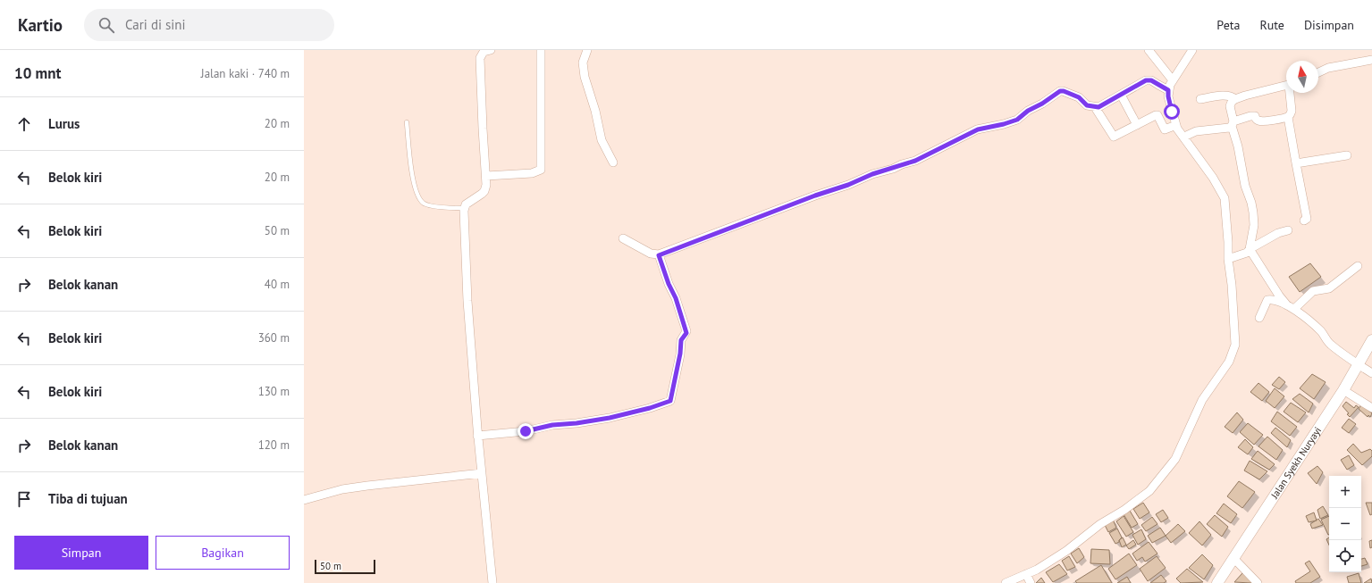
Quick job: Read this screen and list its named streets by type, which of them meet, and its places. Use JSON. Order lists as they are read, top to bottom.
{
  "streets": {
    "main road": ["Jalan Syekh Nuryayi"]
  },
  "scale_bar": "50 m",
  "north": "top",
  "page": {
    "header": "Kartio",
    "search": "Cari di sini",
    "nav": ["Peta", "Rute", "Disimpan"],
    "heading": ["10 mnt", "Jalan kaki · 740 m"],
    "list": [
      ["Lurus", "20 m"],
      ["Belok kiri", "20 m"],
      ["Belok kiri", "50 m"],
      ["Belok kanan", "40 m"],
      ["Belok kiri", "360 m"],
      ["Belok kiri", "130 m"],
      ["Belok kanan", "120 m"],
      "Tiba di tujuan"
    ],
    "map_buttons": ["+", "−"],
    "buttons": ["Simpan", "Bagikan"],
    "scale": "50 m"
  }
}
